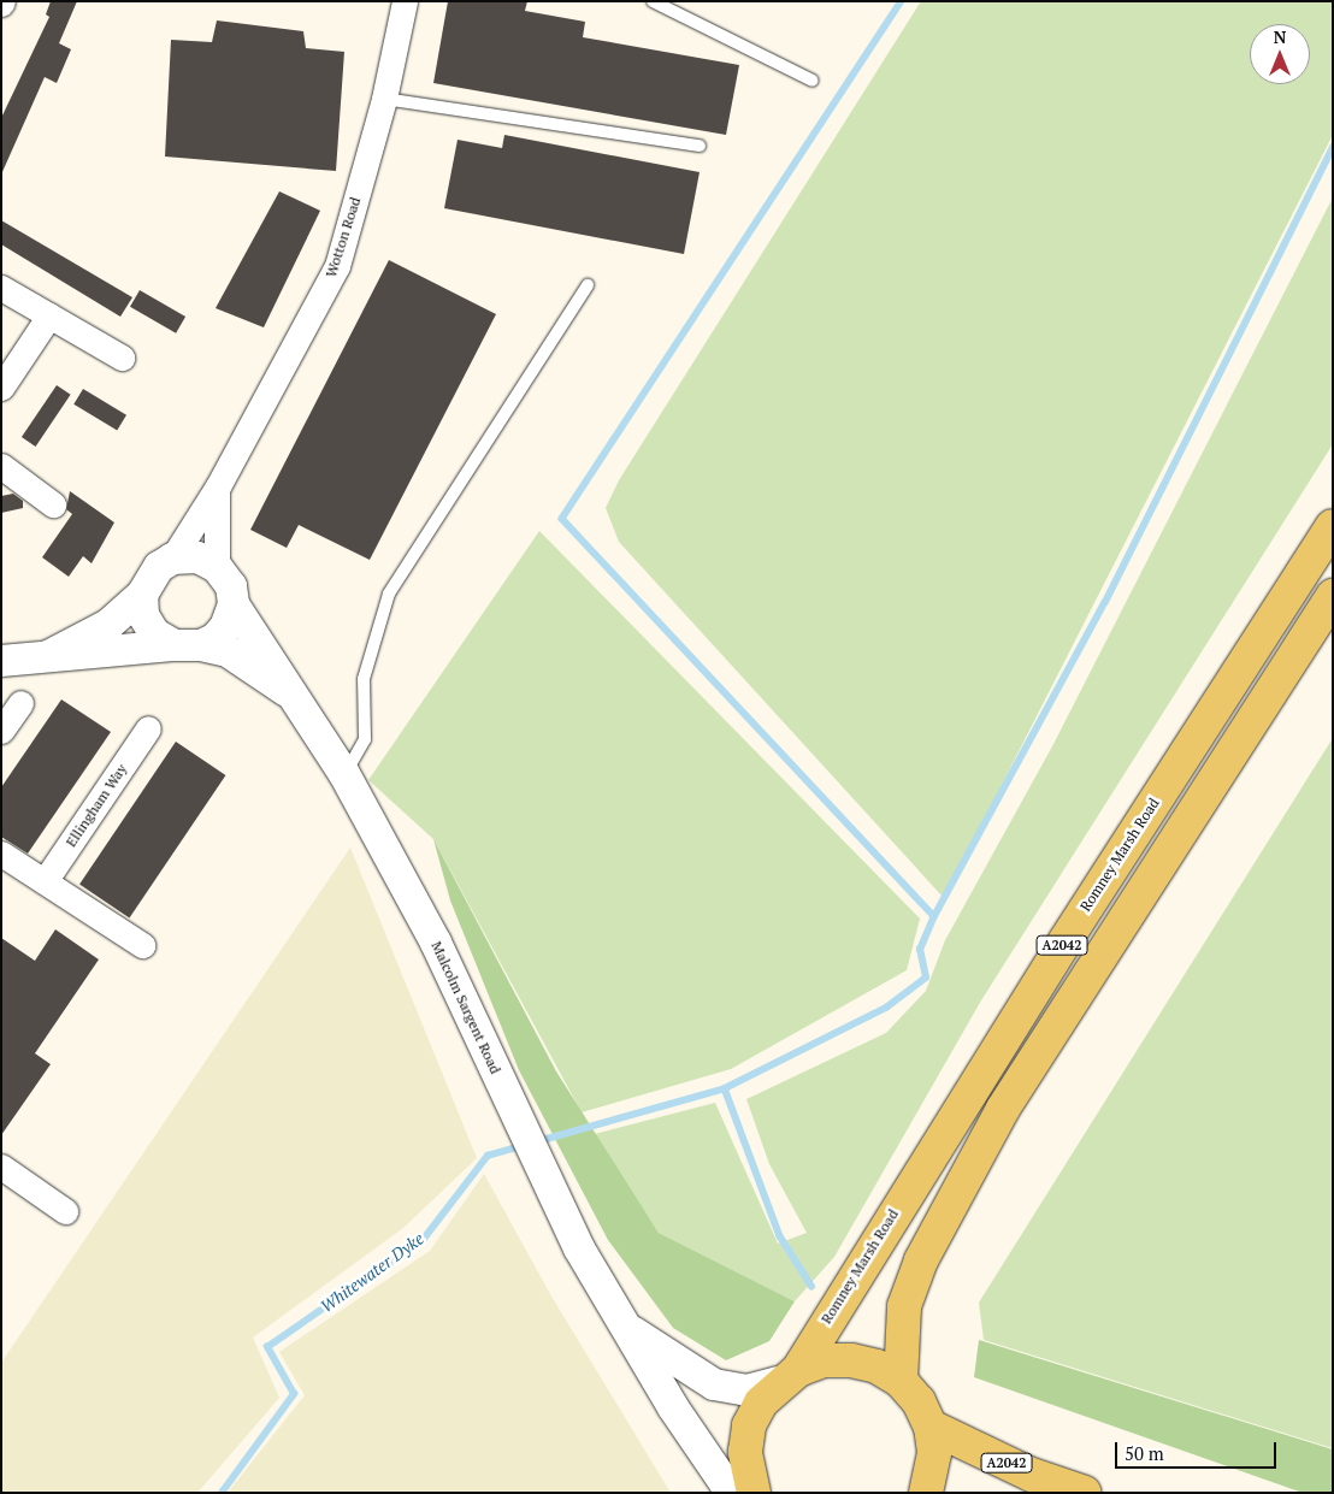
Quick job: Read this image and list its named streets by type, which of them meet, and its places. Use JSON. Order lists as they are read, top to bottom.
{
  "streets": {
    "main road": ["Romney Marsh Road", "A2042"],
    "street": ["Wotton Road", "Ellingham Way", "Malcolm Sargent Road"]
  },
  "crossings": [
    ["Wotton Road", "Malcolm Sargent Road"],
    ["Romney Marsh Road", "Malcolm Sargent Road"]
  ],
  "water": ["Whitewater Dyke"],
  "scale_bar": "50 m",
  "north": "top"
}
